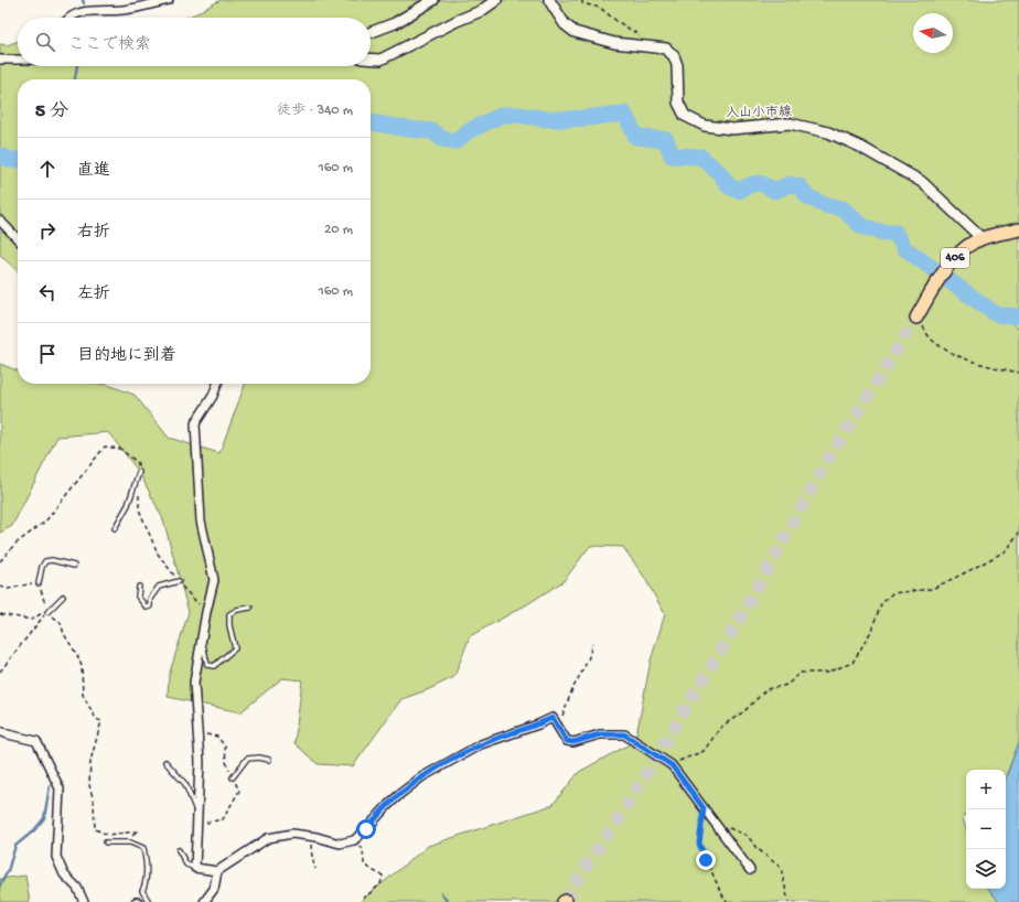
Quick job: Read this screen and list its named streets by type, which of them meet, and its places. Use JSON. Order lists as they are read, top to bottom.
{
  "streets": {
    "highway": ["406"],
    "main road": ["入山小市線"]
  },
  "crossings": [
    ["入山小市線", "406"]
  ],
  "north": "left",
  "page": {
    "search": "ここで検索",
    "heading": ["5 分", "徒歩 · 340 m"],
    "list": [
      ["直進", "160 m"],
      ["右折", "20 m"],
      ["左折", "160 m"],
      "目的地に到着"
    ],
    "map_buttons": ["+", "−"]
  }
}
